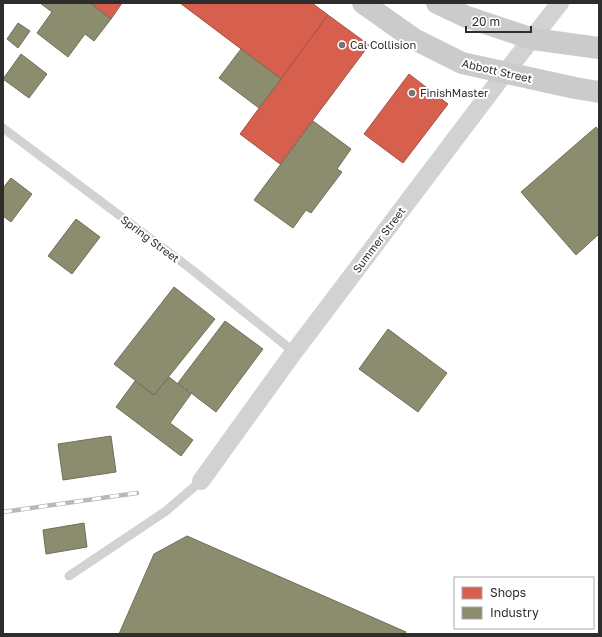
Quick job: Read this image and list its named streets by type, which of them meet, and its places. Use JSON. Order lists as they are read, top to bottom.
{
  "streets": {
    "main road": ["Abbott Street"],
    "street": ["Summer Street"],
    "lane": ["Spring Street"]
  },
  "crossings": [
    ["Abbott Street", "Summer Street"],
    ["Spring Street", "Summer Street"]
  ],
  "places": ["Cal Collision", "FinishMaster"],
  "legend": ["Shops", "Industry"],
  "scale_bar": "20 m"
}
